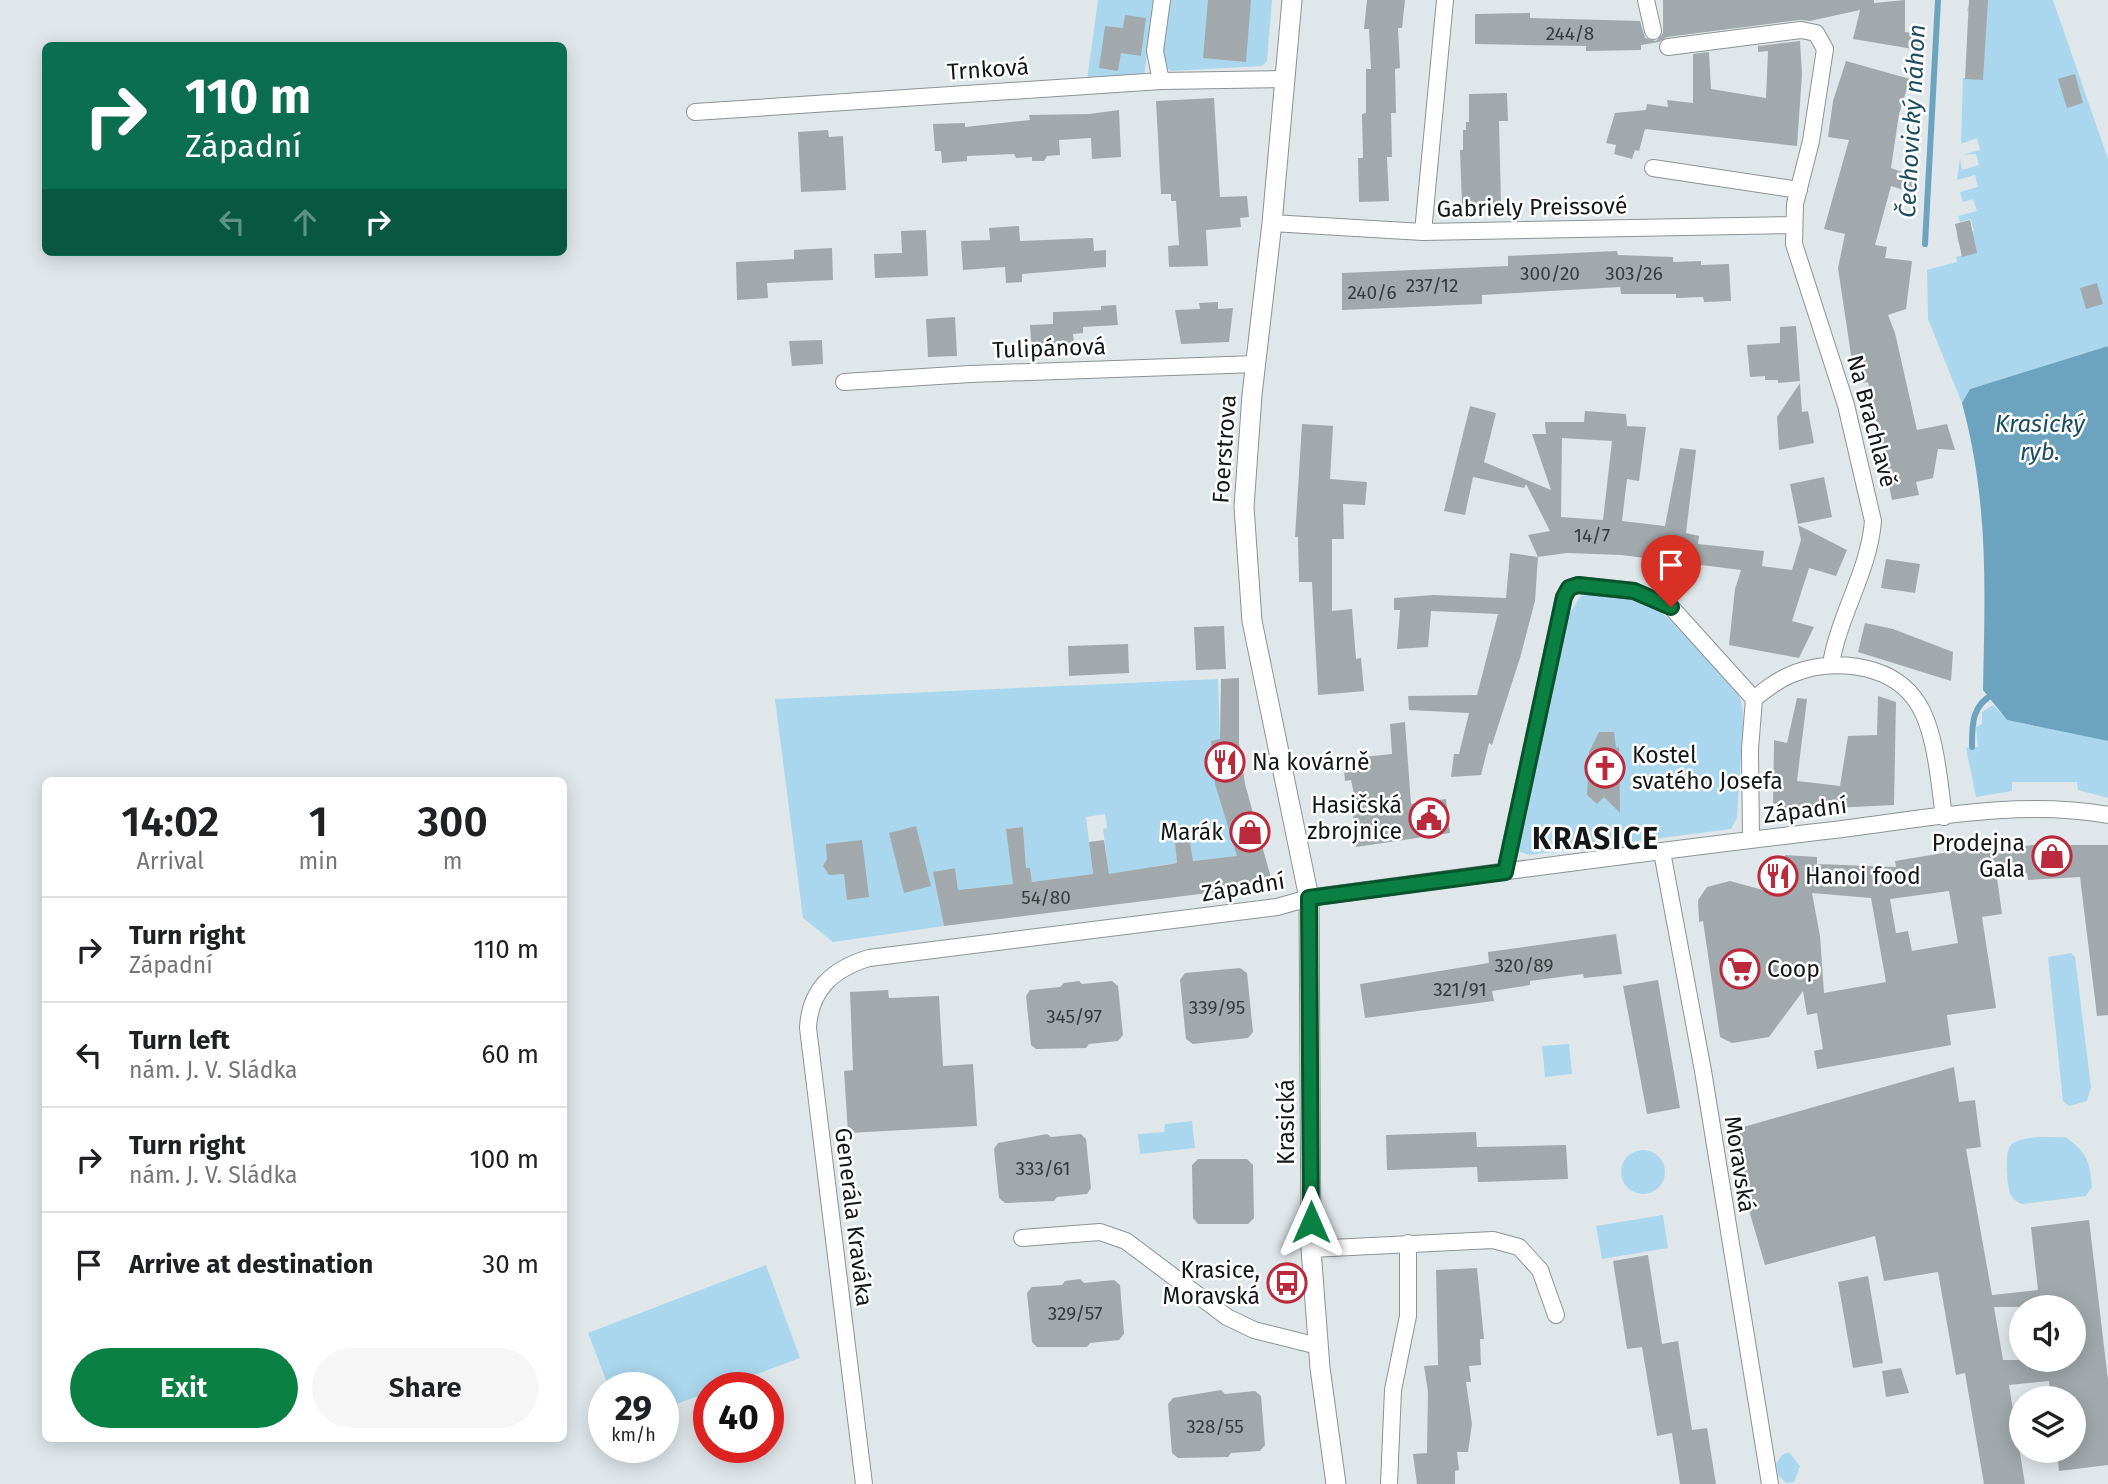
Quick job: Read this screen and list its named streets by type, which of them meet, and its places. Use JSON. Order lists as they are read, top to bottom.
{
  "streets": {
    "street": [
      "Trnková",
      "Gabriely Preissové",
      "Tulipánová",
      "Na Brachlavě",
      "Foerstrova",
      "Západní",
      "Krasická",
      "Moravská",
      "Generála Kraváka"
    ]
  },
  "crossings": [
    ["Trnková", "Foerstrova"],
    ["Gabriely Preissové", "Na Brachlavě"],
    ["Gabriely Preissové", "Foerstrova"],
    ["Tulipánová", "Foerstrova"],
    ["Foerstrova", "Západní"],
    ["Foerstrova", "Krasická"],
    ["Západní", "Krasická"],
    ["Západní", "Moravská"],
    ["Západní", "Generála Kraváka"]
  ],
  "districts": ["KRASICE"],
  "water": ["Čechovický náhon", "Krasický ryb."],
  "places": {
    "restaurant": ["Na kovárně", "Hanoi food"],
    "church": ["Kostel svatého Josefa"],
    "public building": ["Hasičská zbrojnice"],
    "shop": ["Marák", "Prodejna Gala"],
    "supermarket": ["Coop"],
    "bus stop": ["Krasice, Moravská"]
  },
  "house_numbers": [
    "244/8",
    "300/20",
    "303/26",
    "237/12",
    "240/6",
    "14/7",
    "54/80",
    "320/89",
    "321/91",
    "339/95",
    "345/97",
    "333/61",
    "329/57",
    "328/55"
  ],
  "page": {
    "turn": ["110 m", "Západní"],
    "eta": [
      "14:02",
      "Arrival",
      "1",
      "min",
      "300",
      "m"
    ],
    "list": [
      {
        "name": "Turn right",
        "note": "Západní",
        "value": "110 m"
      },
      {
        "name": "Turn left",
        "note": "nám. J. V. Sládka",
        "value": "60 m"
      },
      {
        "name": "Turn right",
        "note": "nám. J. V. Sládka",
        "value": "100 m"
      },
      {
        "name": "Arrive at destination",
        "value": "30 m"
      }
    ],
    "buttons": ["Exit", "Share"],
    "speed": "29 km/h",
    "limit": "40"
  }
}
